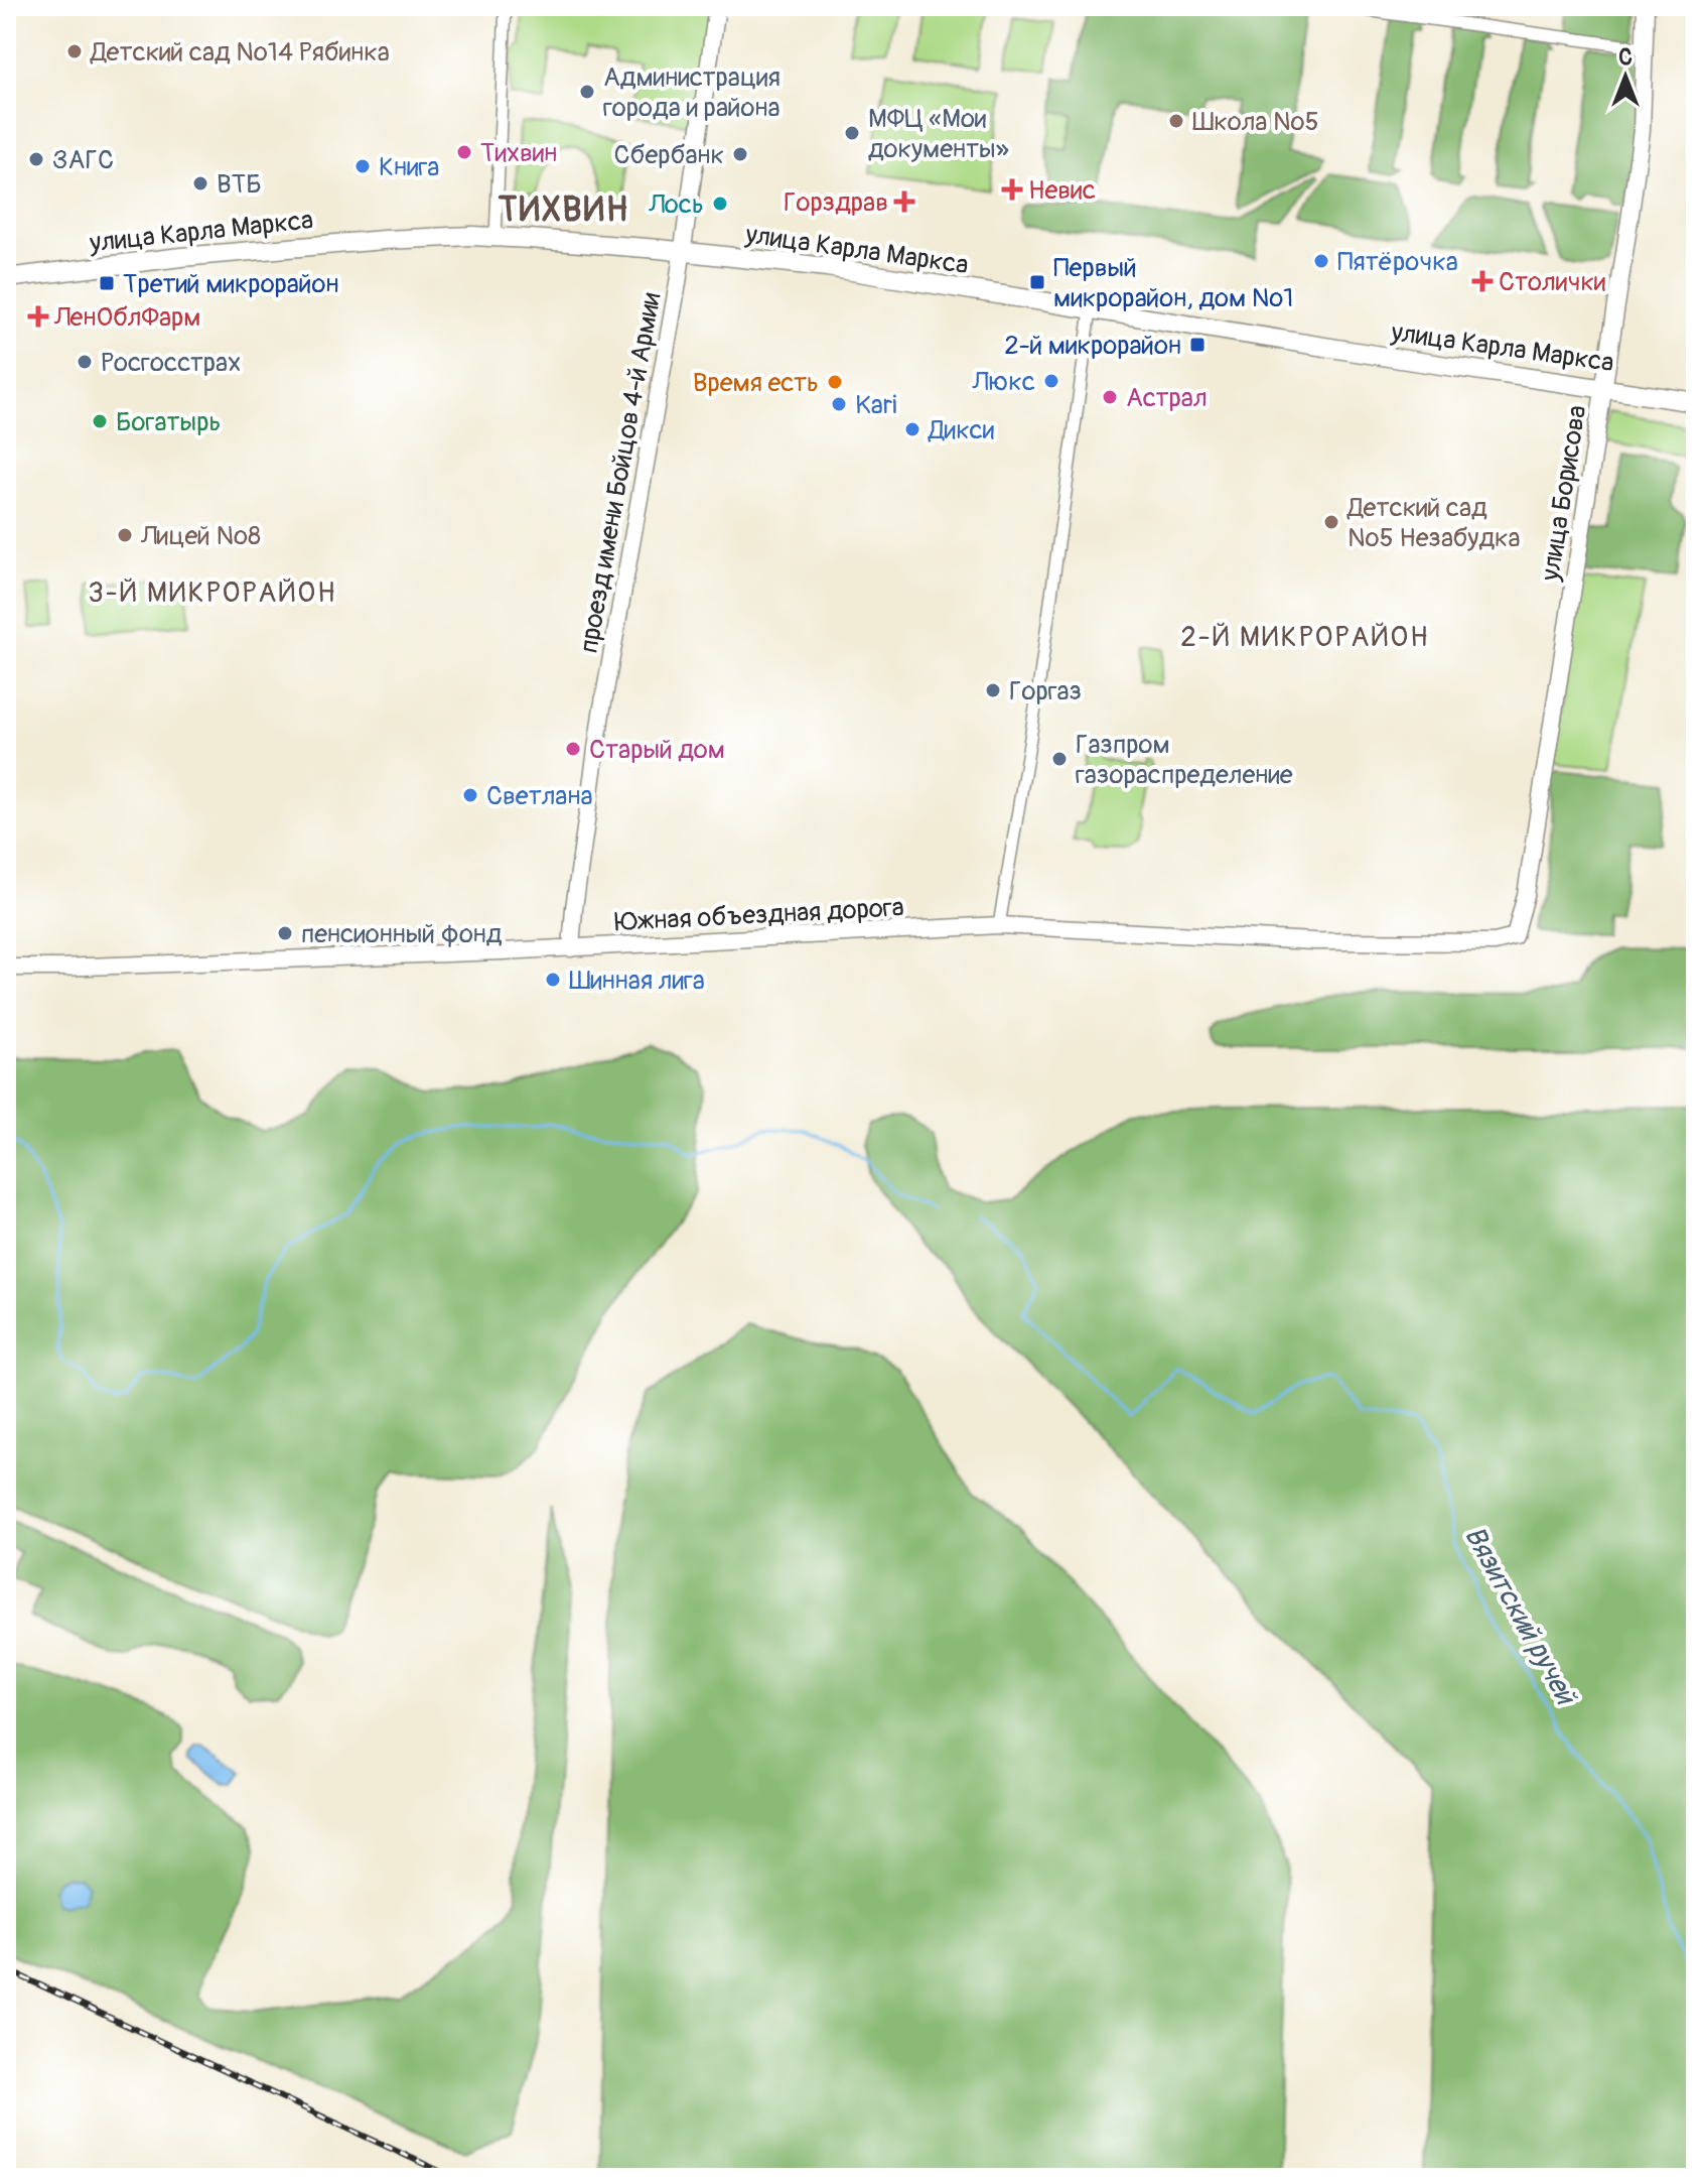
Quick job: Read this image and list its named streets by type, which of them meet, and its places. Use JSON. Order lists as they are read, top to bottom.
{
  "streets": {
    "main road": ["улица Карла Маркса"],
    "street": ["проезд имени Бойцов 4-й Армии", "улица Борисова", "Южная объездная дорога"]
  },
  "crossings": [
    ["улица Карла Маркса", "проезд имени Бойцов 4-й Армии"],
    ["улица Карла Маркса", "улица Борисова"],
    ["проезд имени Бойцов 4-й Армии", "Южная объездная дорога"],
    ["улица Борисова", "Южная объездная дорога"]
  ],
  "districts": ["ТИХВИН", "3-Й МИКРОРАЙОН", "2-Й МИКРОРАЙОН"],
  "water": ["Вязитский ручей"],
  "places": {
    "other": [
      "Детский сад №14 Рябинка",
      "Администрация города и района",
      "Школа №5",
      "МФЦ «Мои документы»",
      "Тихвин",
      "Сбербанк",
      "ЗАГС",
      "Книга",
      "ВТБ",
      "Лось",
      "Пятёрочка",
      "Росгосстрах",
      "Люкс",
      "Время есть",
      "Астрал",
      "Kari",
      "Богатырь",
      "Дикси",
      "Детский сад №5 Незабудка",
      "Лицей №8",
      "Горгаз",
      "Старый дом",
      "Газпром газораспределение",
      "Светлана",
      "пенсионный фонд",
      "Шинная лига"
    ],
    "health": [
      "Невис",
      "Горздрав",
      "Столички",
      "ЛенОблФарм"
    ],
    "transit": ["Первый микрорайон, дом №1", "Третий микрорайон", "2-й микрорайон"]
  },
  "north": "top"
}
